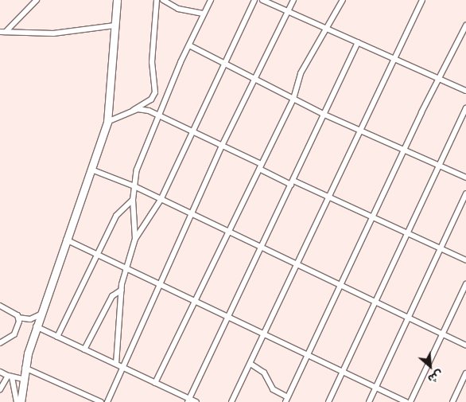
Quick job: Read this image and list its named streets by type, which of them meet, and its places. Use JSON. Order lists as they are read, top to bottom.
{
  "north": "bottom right"
}
